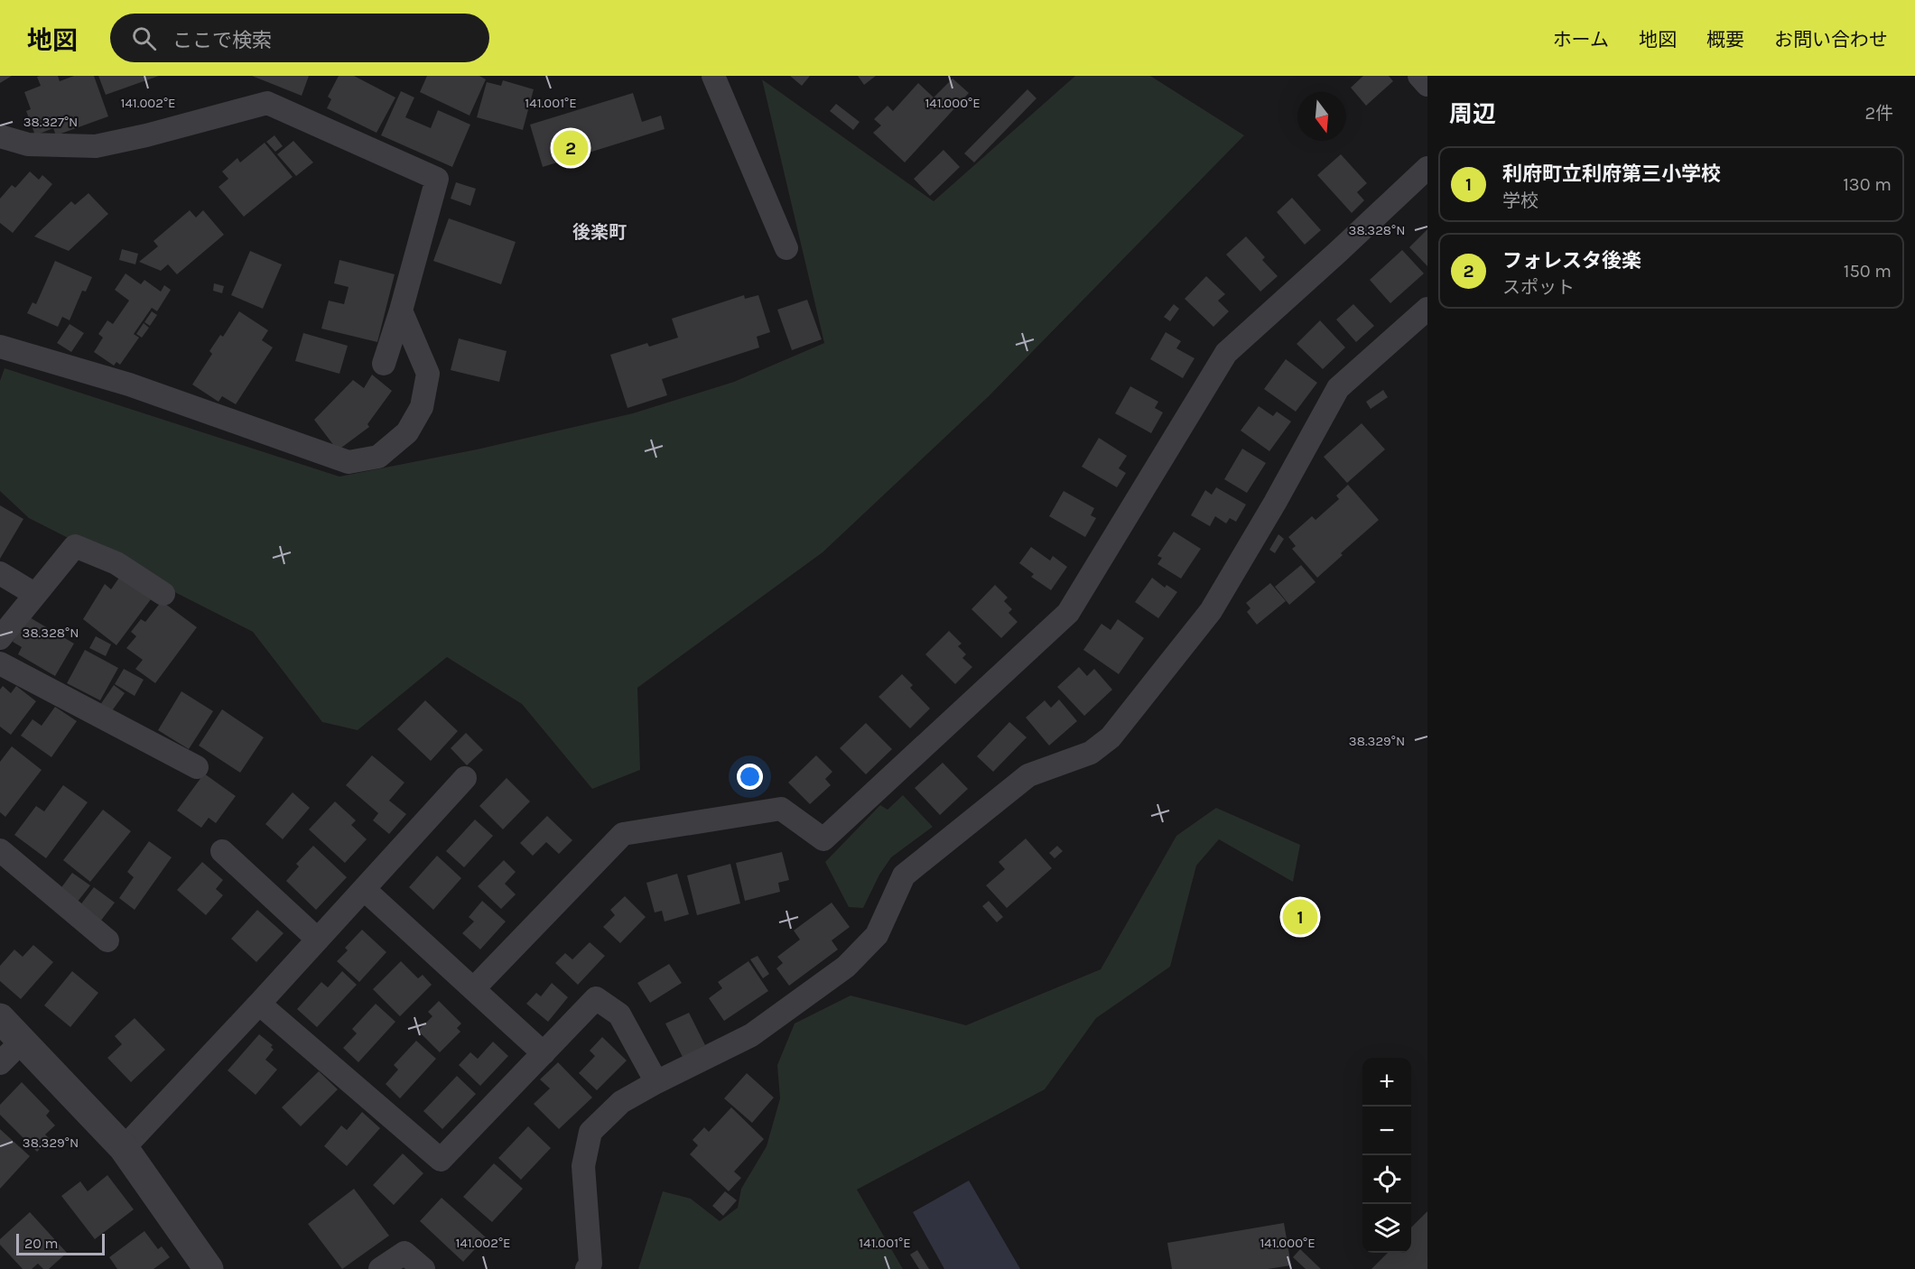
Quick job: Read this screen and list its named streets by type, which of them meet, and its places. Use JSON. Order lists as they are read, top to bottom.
{
  "districts": ["後楽町"],
  "scale_bar": "20 m",
  "north": "bottom",
  "page": {
    "header": "地図",
    "search": "ここで検索",
    "nav": [
      "ホーム",
      "地図",
      "概要",
      "お問い合わせ"
    ],
    "heading": ["周辺", "2件"],
    "pins": ["2", "1"],
    "list": [
      {
        "mark": "1",
        "name": "利府町立利府第三小学校",
        "note": "学校",
        "value": "130 m"
      },
      {
        "mark": "2",
        "name": "フォレスタ後楽",
        "note": "スポット",
        "value": "150 m"
      }
    ],
    "map_buttons": ["+", "−"],
    "scale": "20 m"
  },
  "coordinates": [
    "141.002°E",
    "141.001°E",
    "141.000°E",
    "38.327°N",
    "38.328°N",
    "38.329°N"
  ]
}
